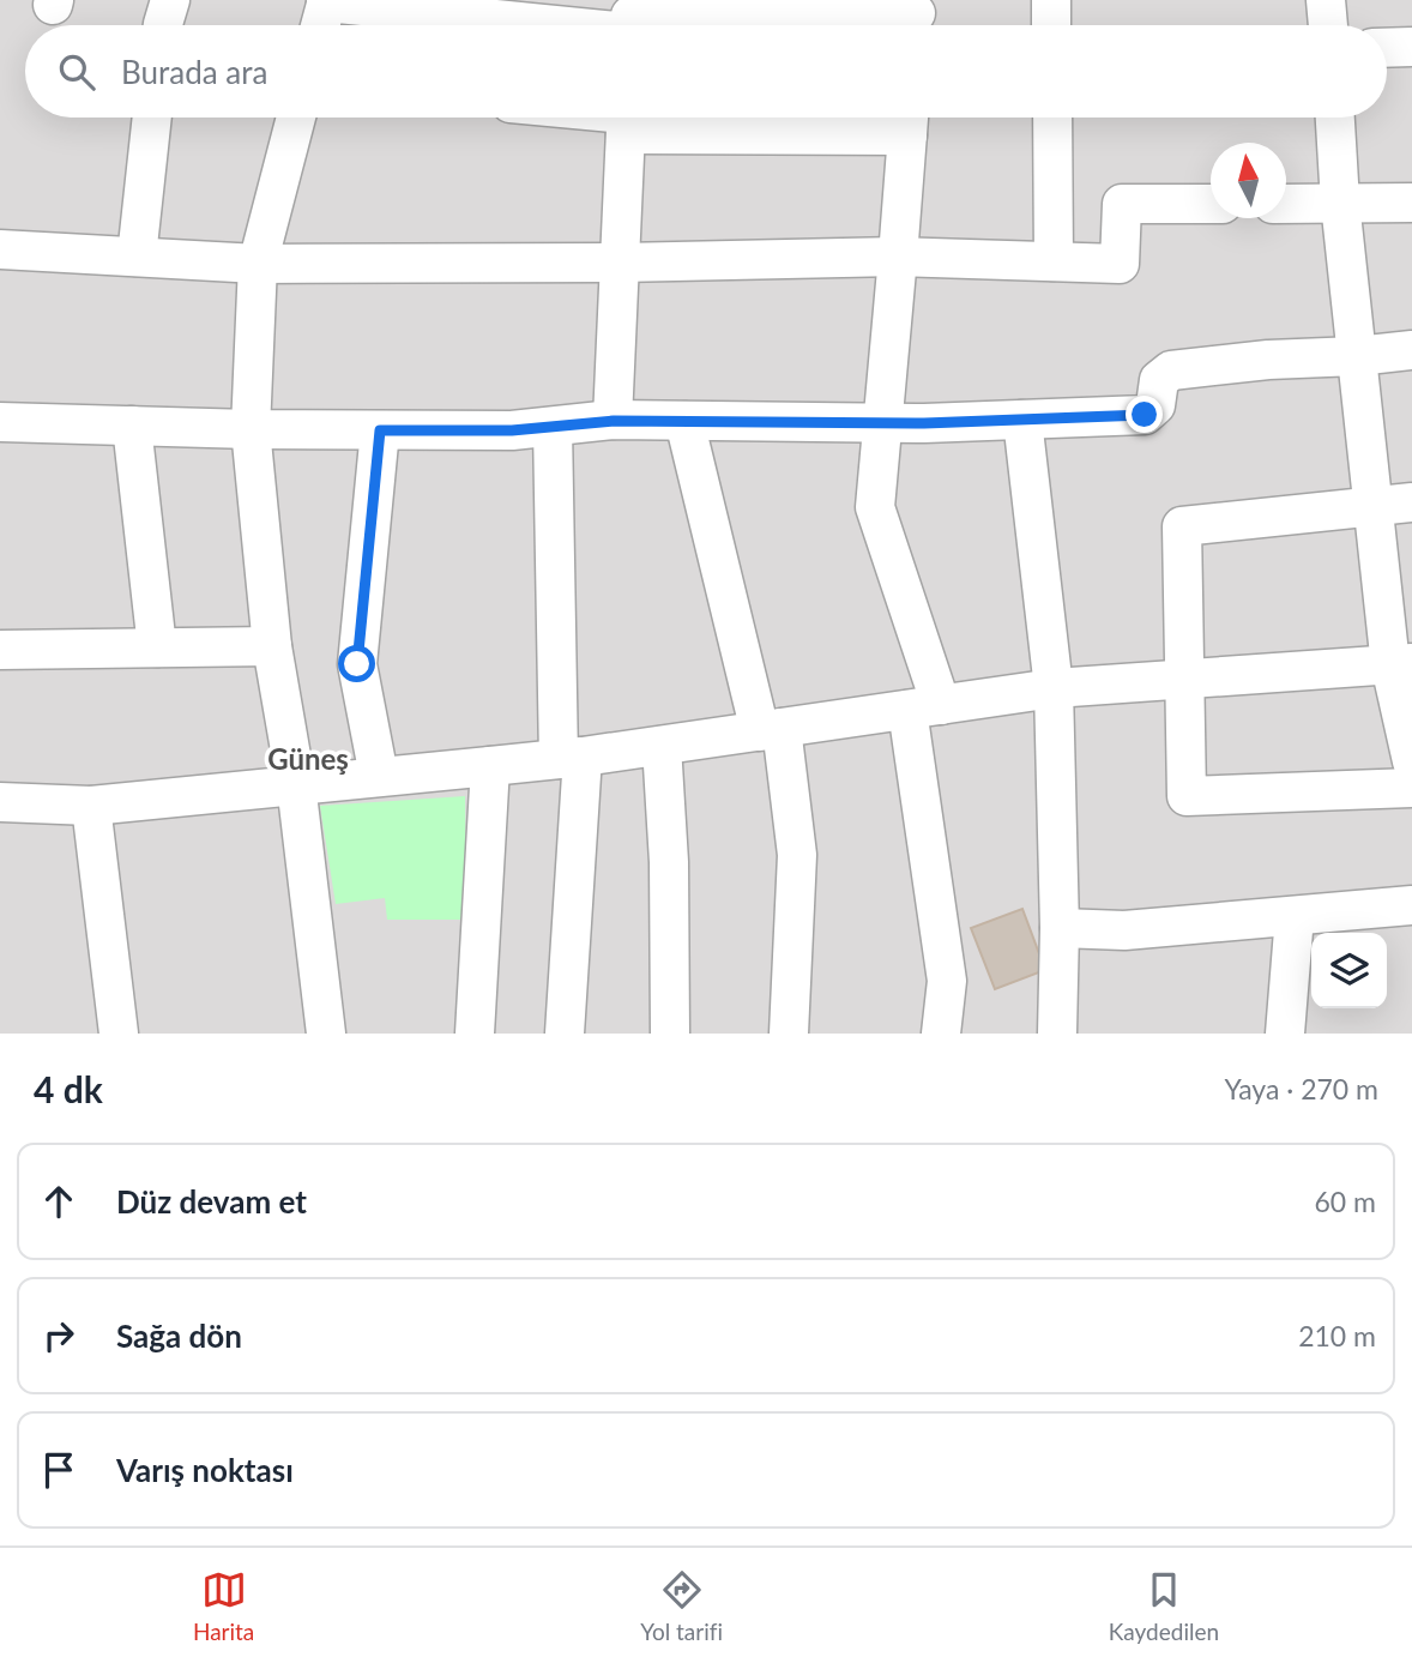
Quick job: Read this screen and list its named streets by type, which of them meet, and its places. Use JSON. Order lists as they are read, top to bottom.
{
  "districts": ["Güneş"],
  "north": "top",
  "page": {
    "search": "Burada ara",
    "heading": ["4 dk", "Yaya · 270 m"],
    "list": [
      ["Düz devam et", "60 m"],
      ["Sağa dön", "210 m"],
      "Varış noktası"
    ],
    "nav": ["Harita", "Yol tarifi", "Kaydedilen"]
  }
}
